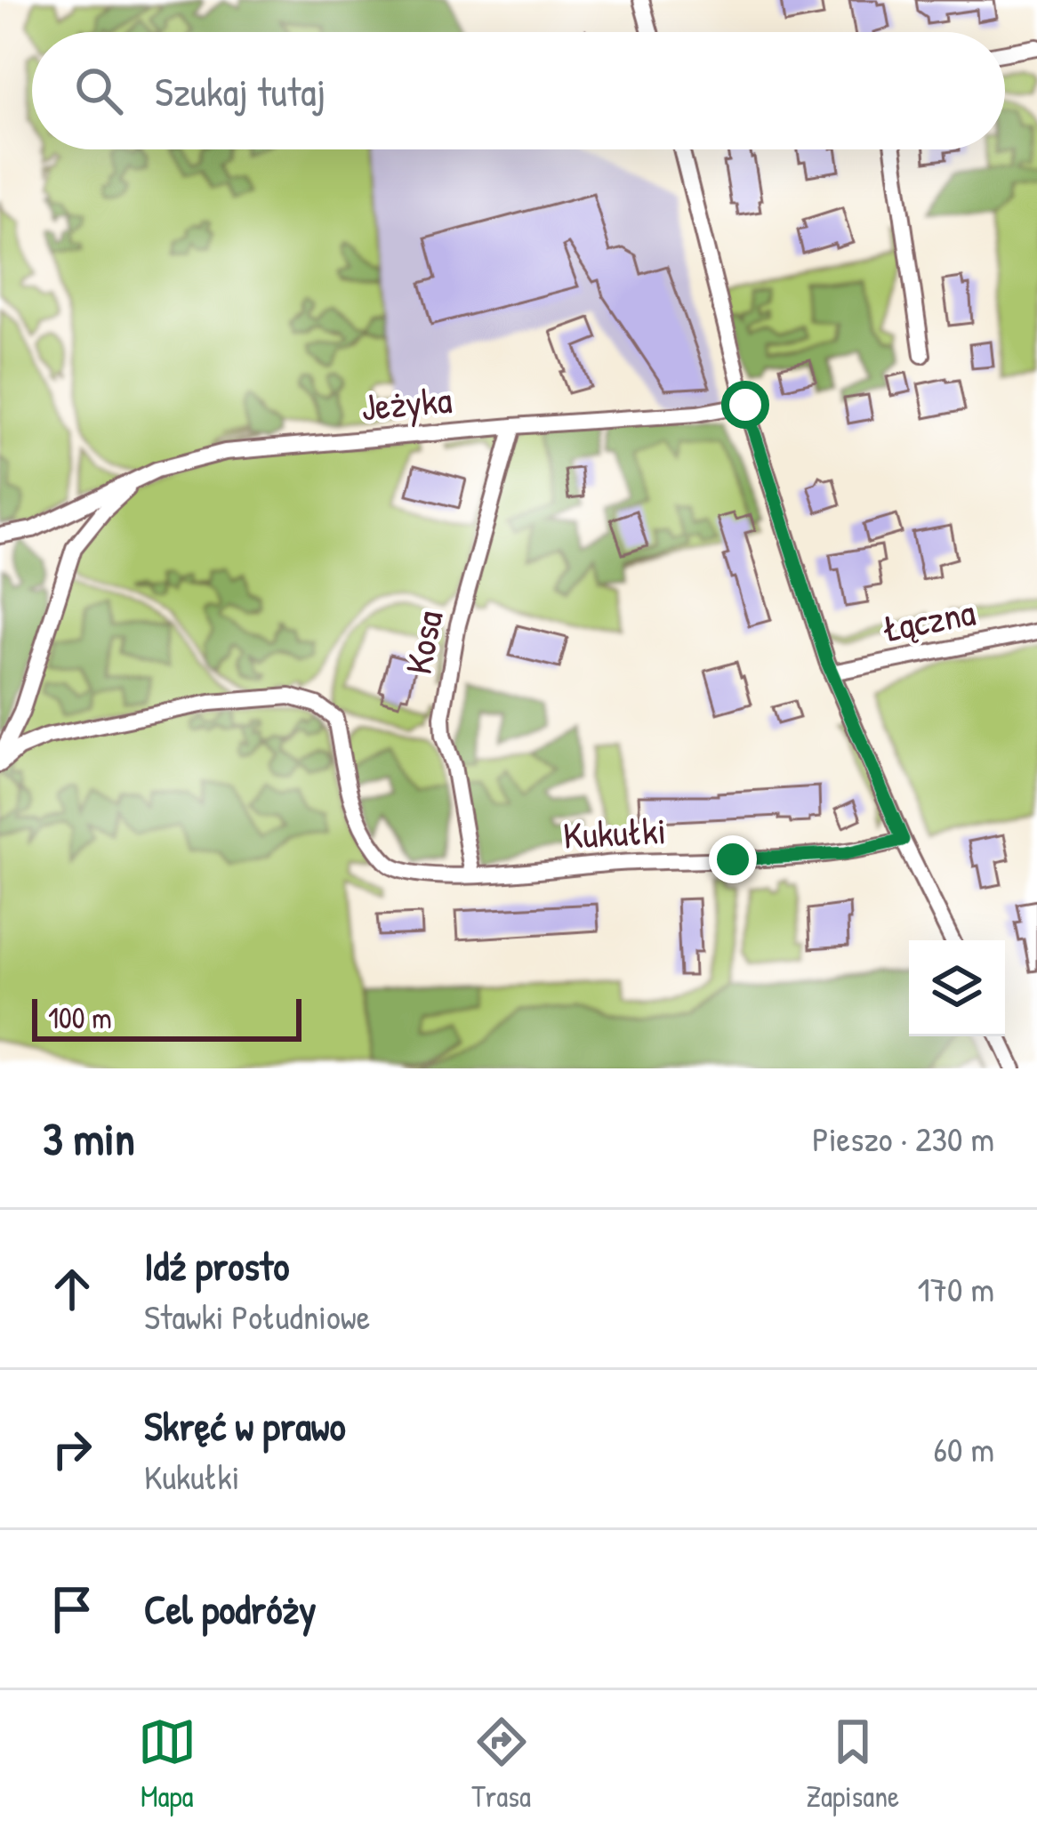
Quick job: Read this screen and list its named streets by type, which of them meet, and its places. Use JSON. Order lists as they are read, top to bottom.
{
  "streets": {
    "street": [
      "Jeżyka",
      "Łączna",
      "Kosa",
      "Kukułki"
    ]
  },
  "crossings": [
    ["Jeżyka", "Kosa"],
    ["Kosa", "Kukułki"]
  ],
  "scale_bar": "100 m",
  "page": {
    "search": "Szukaj tutaj",
    "scale": "100 m",
    "heading": ["3 min", "Pieszo · 230 m"],
    "list": [
      ["Idź prosto", "Stawki Południowe", "170 m"],
      ["Skręć w prawo", "Kukułki", "60 m"],
      "Cel podróży"
    ],
    "nav": ["Mapa", "Trasa", "Zapisane"]
  }
}
